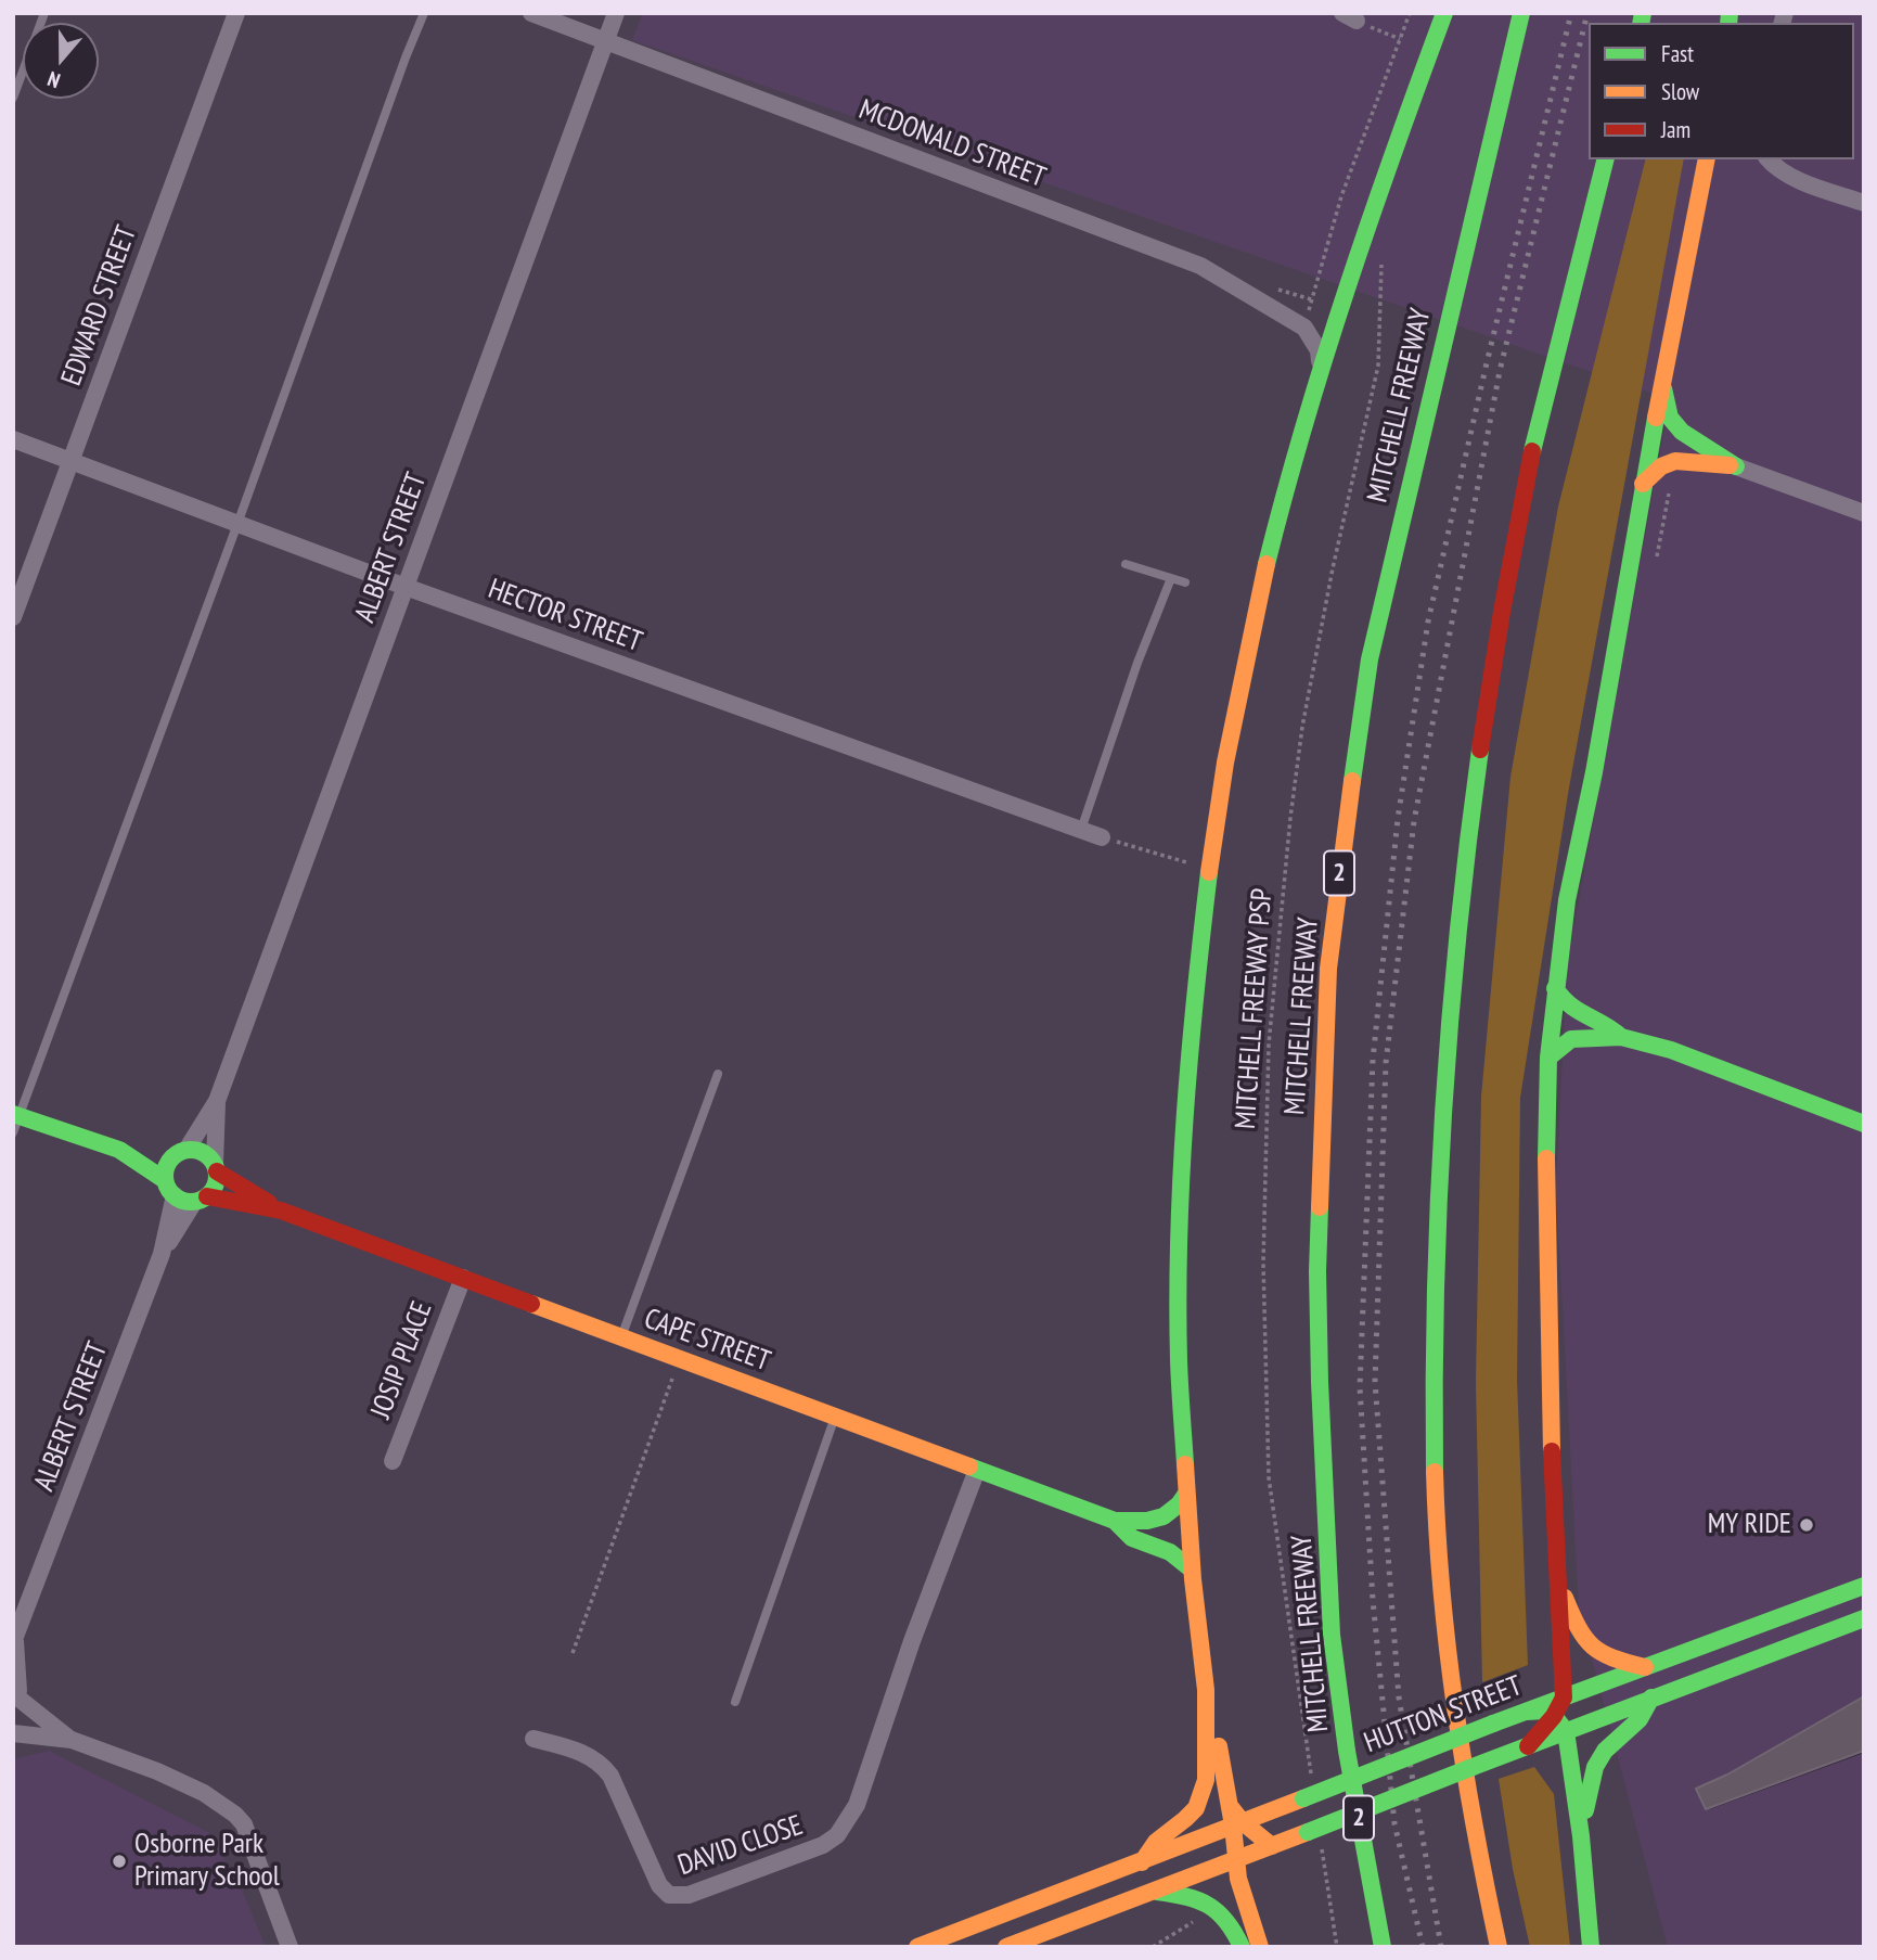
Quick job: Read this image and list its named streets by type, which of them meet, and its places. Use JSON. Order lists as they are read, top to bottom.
{
  "streets": {
    "main road": [
      "MITCHELL FREEWAY",
      "2",
      "CAPE STREET",
      "HUTTON STREET"
    ],
    "street": [
      "MCDONALD STREET",
      "EDWARD STREET",
      "ALBERT STREET",
      "HECTOR STREET",
      "JOSIP PLACE",
      "DAVID CLOSE"
    ],
    "path": ["MITCHELL FREEWAY PSP"]
  },
  "crossings": [
    ["MCDONALD STREET", "ALBERT STREET"],
    ["EDWARD STREET", "HECTOR STREET"],
    ["ALBERT STREET", "HECTOR STREET"],
    ["ALBERT STREET", "CAPE STREET"],
    ["CAPE STREET", "JOSIP PLACE"],
    ["CAPE STREET", "DAVID CLOSE"]
  ],
  "places": ["MY RIDE", "Osborne Park Primary School"],
  "legend": ["Fast", "Slow", "Jam"],
  "north": "bottom"
}
